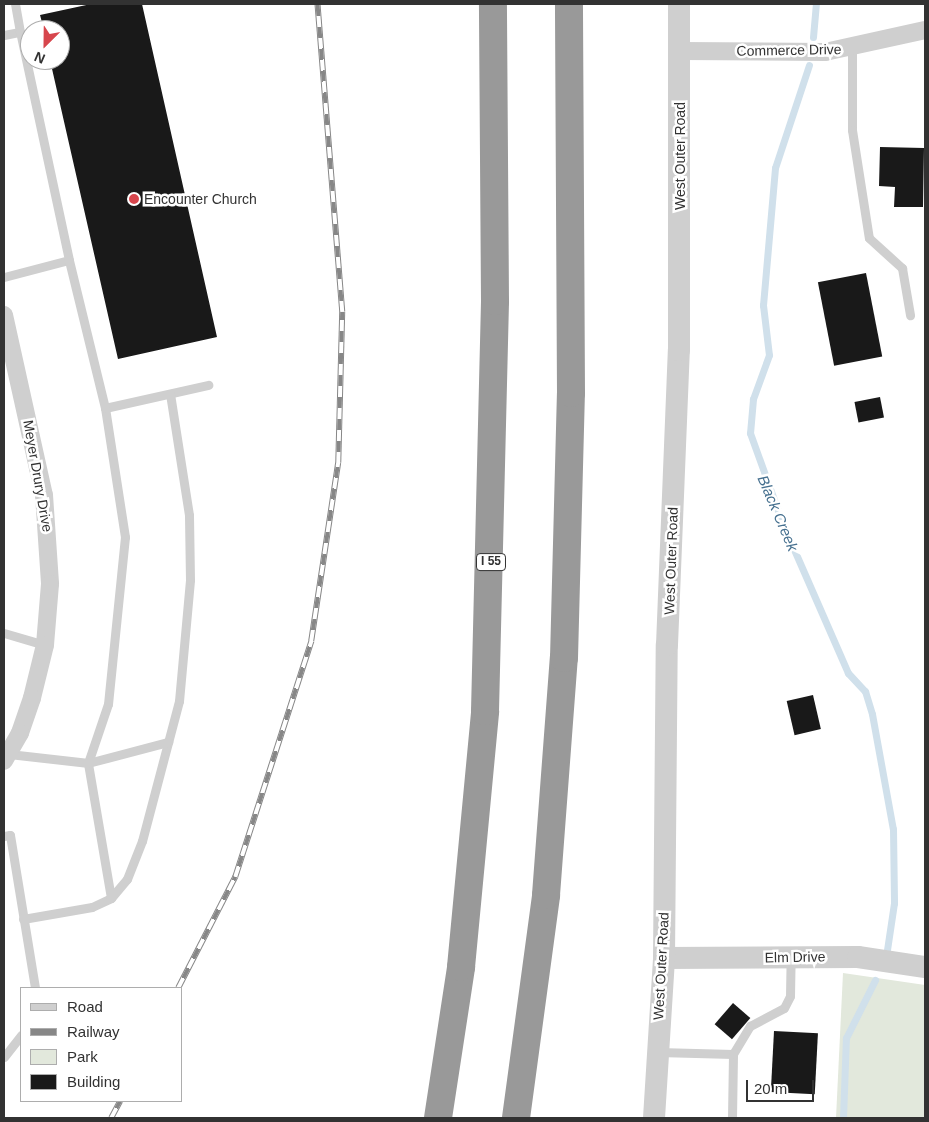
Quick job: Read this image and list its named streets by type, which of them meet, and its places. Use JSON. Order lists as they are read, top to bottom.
{
  "streets": {
    "highway": ["I 55"],
    "street": [
      "Commerce Drive",
      "West Outer Road",
      "Meyer Drury Drive",
      "Elm Drive"
    ]
  },
  "crossings": [
    ["Commerce Drive", "West Outer Road"],
    ["West Outer Road", "Elm Drive"]
  ],
  "water": ["Black Creek"],
  "places": ["Encounter Church"],
  "legend": [
    "Road",
    "Railway",
    "Park",
    "Building"
  ],
  "scale_bar": "20 m",
  "north": "bottom left"
}
